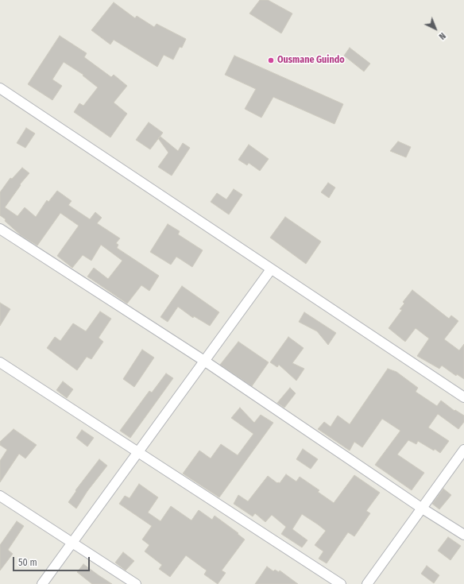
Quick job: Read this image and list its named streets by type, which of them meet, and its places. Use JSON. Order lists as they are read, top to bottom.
{
  "places": ["Ousmane Guindo"],
  "scale_bar": "50 m",
  "north": "bottom right"
}
